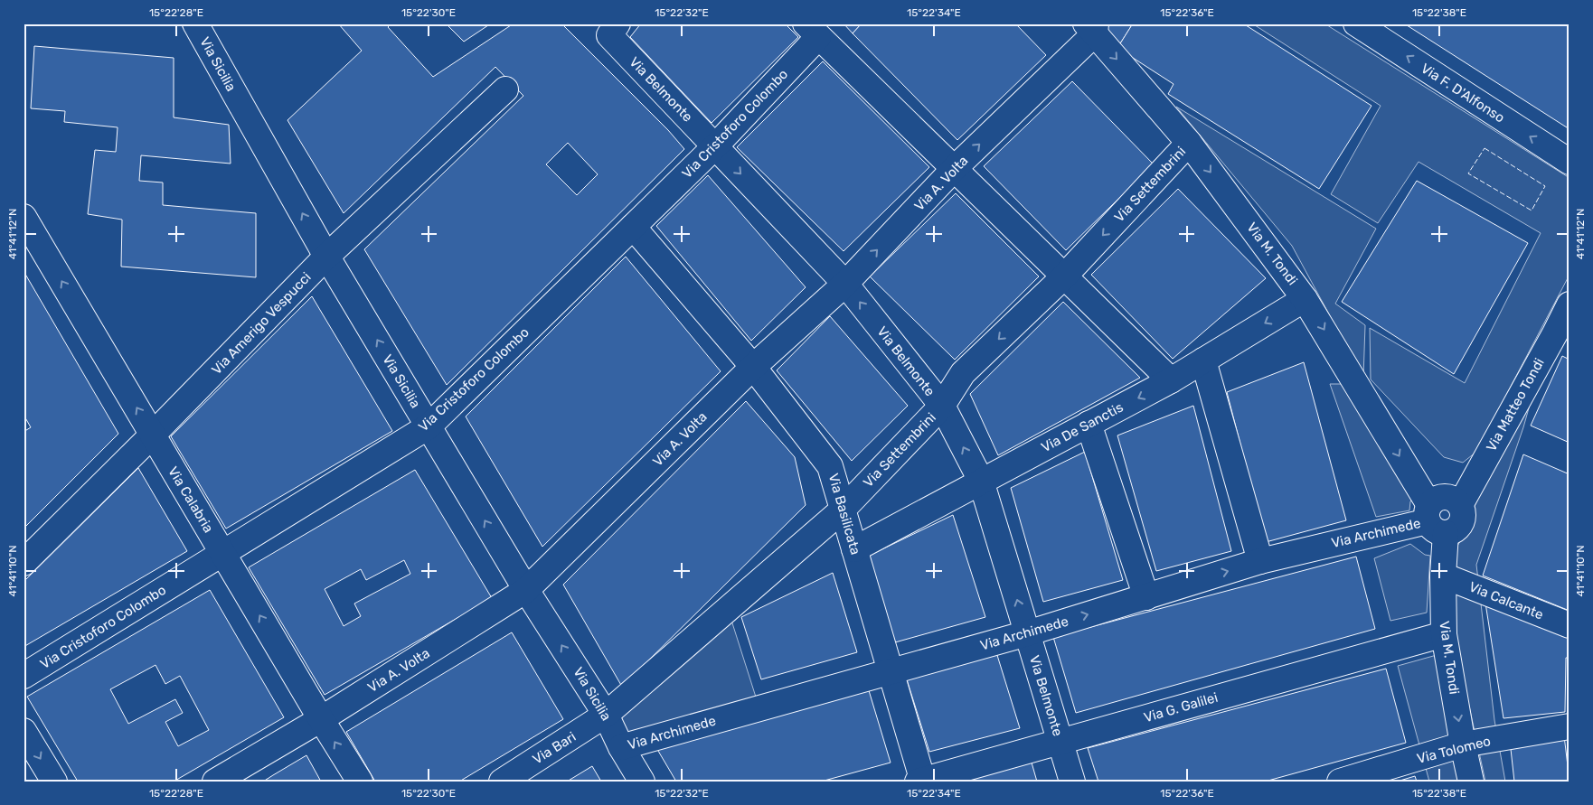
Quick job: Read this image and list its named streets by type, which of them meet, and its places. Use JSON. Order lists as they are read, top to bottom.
{
  "streets": {
    "street": [
      "Via Sicilia",
      "Via Belmonte",
      "Via F. D'Alfonso",
      "Via Cristoforo Colombo",
      "Via A. Volta",
      "Via Settembrini",
      "Via M. Tondi",
      "Via Amerigo Vespucci",
      "Via Matteo Tondi",
      "Via De Sanctis",
      "Via Calabria",
      "Via Basilicata",
      "Via Archimede",
      "Via Calcante",
      "Via G. Galilei",
      "Via Bari",
      "Via Tolomeo"
    ]
  },
  "crossings": [
    ["Via Sicilia", "Via Cristoforo Colombo"],
    ["Via Sicilia", "Via A. Volta"],
    ["Via Sicilia", "Via Settembrini"],
    ["Via Sicilia", "Via Amerigo Vespucci"],
    ["Via Sicilia", "Via Archimede"],
    ["Via Sicilia", "Via Bari"],
    ["Via Belmonte", "Via Cristoforo Colombo"],
    ["Via Belmonte", "Via A. Volta"],
    ["Via Belmonte", "Via Settembrini"],
    ["Via Belmonte", "Via De Sanctis"],
    ["Via Belmonte", "Via Archimede"],
    ["Via Belmonte", "Via G. Galilei"],
    ["Via Cristoforo Colombo", "Via Calabria"],
    ["Via Cristoforo Colombo", "Via Basilicata"],
    ["Via A. Volta", "Via M. Tondi"],
    ["Via A. Volta", "Via Calabria"],
    ["Via A. Volta", "Via Basilicata"],
    ["Via Settembrini", "Via M. Tondi"],
    ["Via Settembrini", "Via Basilicata"],
    ["Via Settembrini", "Via Bari"],
    ["Via M. Tondi", "Via De Sanctis"],
    ["Via M. Tondi", "Via Archimede"],
    ["Via M. Tondi", "Via Calcante"],
    ["Via M. Tondi", "Via G. Galilei"],
    ["Via M. Tondi", "Via Tolomeo"],
    ["Via Amerigo Vespucci", "Via Calabria"],
    ["Via Matteo Tondi", "Via Archimede"],
    ["Via De Sanctis", "Via Basilicata"],
    ["Via Basilicata", "Via Archimede"],
    ["Via Basilicata", "Via G. Galilei"]
  ],
  "one_way": [
    "Via Sicilia",
    "Via F. D'Alfonso",
    "Via Settembrini",
    "Via De Sanctis",
    "Via Calabria"
  ],
  "coordinates": [
    "15°22'28\"E",
    "15°22'30\"E",
    "15°22'32\"E",
    "15°22'34\"E",
    "15°22'36\"E",
    "15°22'38\"E",
    "41°41'12\"N",
    "41°41'10\"N"
  ]
}
